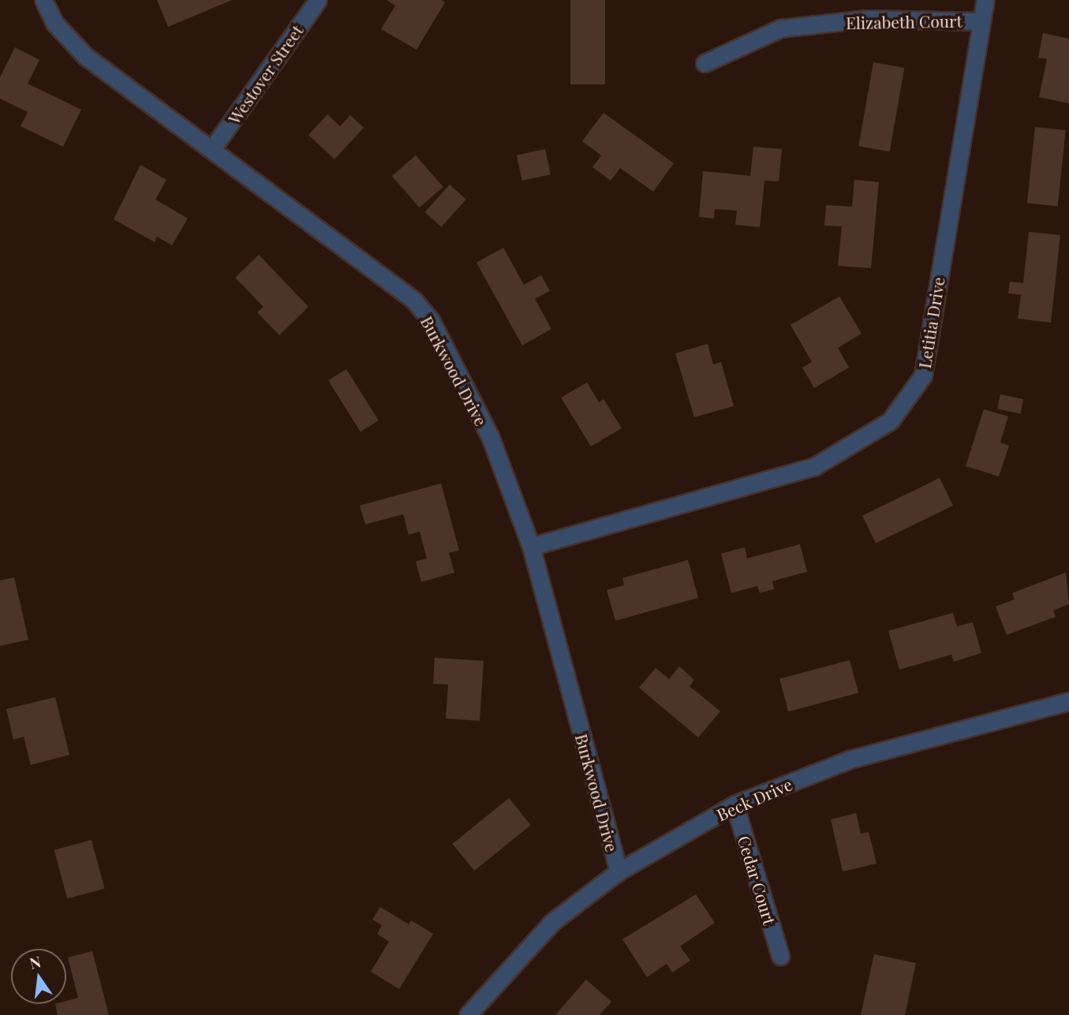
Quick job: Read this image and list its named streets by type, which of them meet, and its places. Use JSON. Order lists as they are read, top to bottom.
{
  "streets": {
    "street": [
      "Elizabeth Court",
      "Westover Street",
      "Letitia Drive",
      "Burkwood Drive",
      "Beck Drive",
      "Cedar Court"
    ]
  },
  "crossings": [
    ["Elizabeth Court", "Letitia Drive"],
    ["Westover Street", "Burkwood Drive"],
    ["Letitia Drive", "Burkwood Drive"],
    ["Burkwood Drive", "Beck Drive"],
    ["Beck Drive", "Cedar Court"]
  ],
  "north": "top"
}
